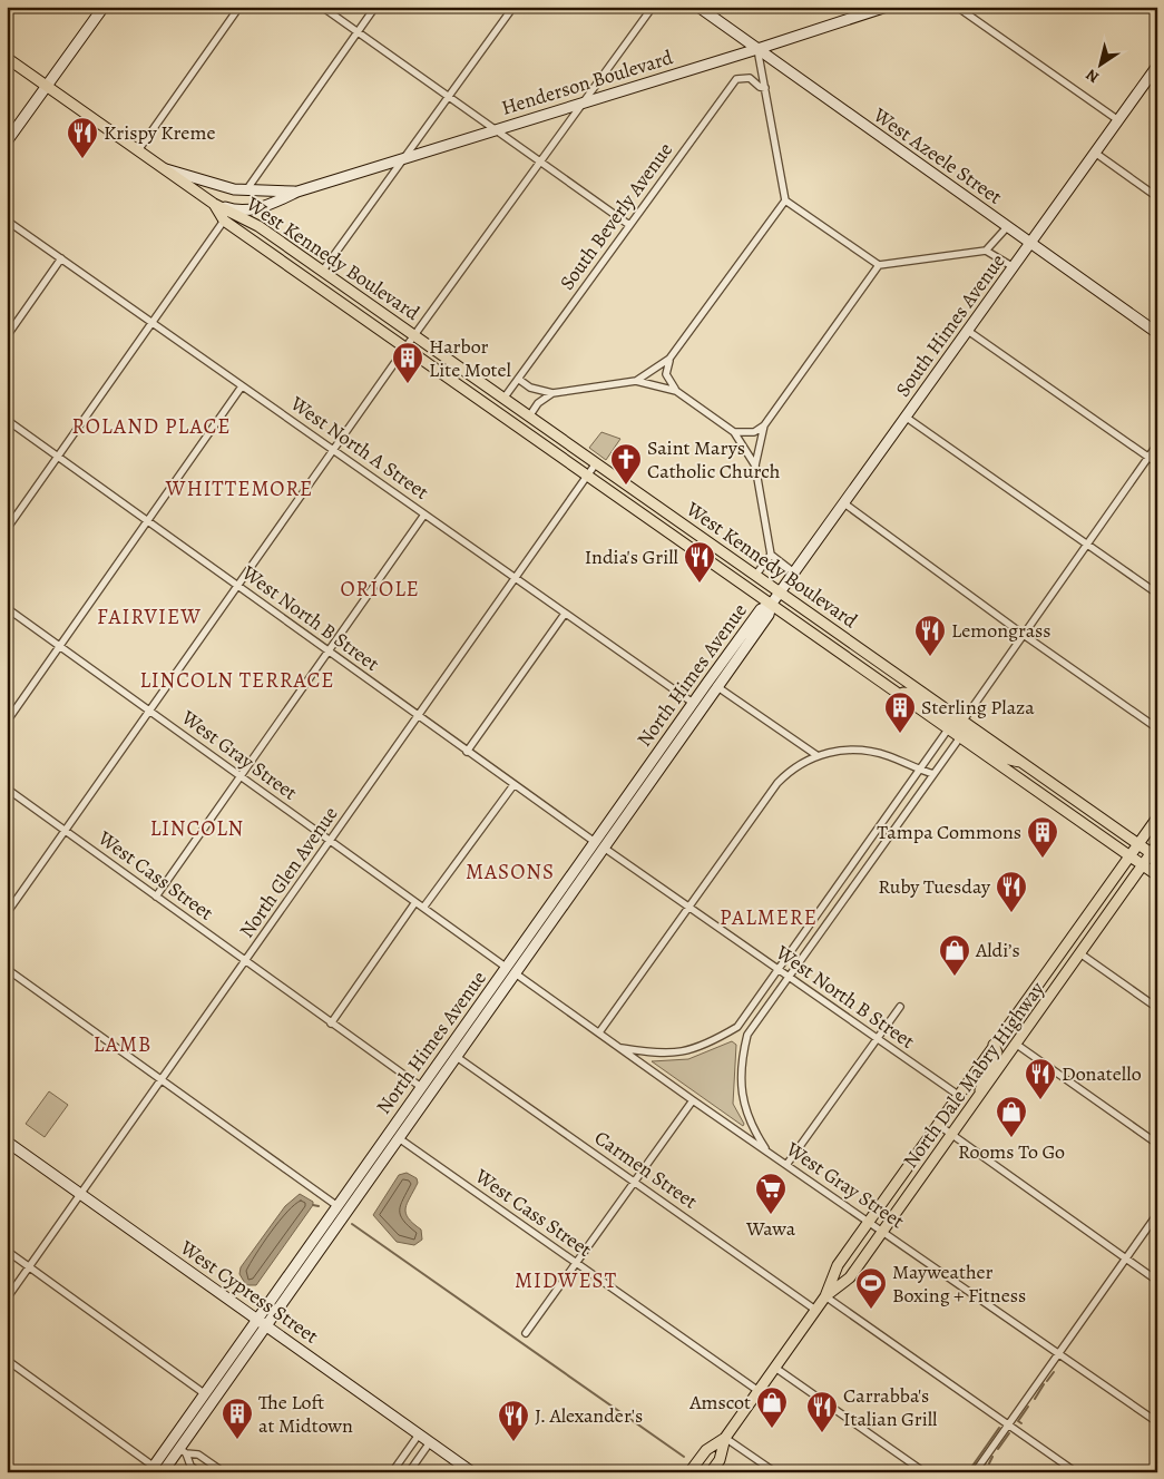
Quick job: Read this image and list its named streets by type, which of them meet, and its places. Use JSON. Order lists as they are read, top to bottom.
{
  "streets": {
    "main road": ["West Kennedy Boulevard", "North Dale Mabry Highway"],
    "street": [
      "Henderson Boulevard",
      "West Azeele Street",
      "South Beverly Avenue",
      "South Himes Avenue",
      "West North A Street",
      "West North B Street",
      "North Himes Avenue",
      "West Gray Street",
      "North Glen Avenue",
      "West Cass Street",
      "Carmen Street",
      "West Cypress Street"
    ]
  },
  "crossings": [
    ["Henderson Boulevard", "West Azeele Street"],
    ["Henderson Boulevard", "West Kennedy Boulevard"],
    ["West Azeele Street", "South Himes Avenue"],
    ["South Beverly Avenue", "West Kennedy Boulevard"],
    ["West Kennedy Boulevard", "South Himes Avenue"],
    ["West Kennedy Boulevard", "North Himes Avenue"],
    ["West Kennedy Boulevard", "North Glen Avenue"],
    ["West Kennedy Boulevard", "North Dale Mabry Highway"],
    ["South Himes Avenue", "North Himes Avenue"],
    ["West North A Street", "North Himes Avenue"],
    ["West North A Street", "North Glen Avenue"],
    ["West North B Street", "North Himes Avenue"],
    ["West North B Street", "North Glen Avenue"],
    ["West North B Street", "North Dale Mabry Highway"],
    ["North Himes Avenue", "West Gray Street"],
    ["North Himes Avenue", "West Cass Street"],
    ["North Himes Avenue", "Carmen Street"],
    ["North Himes Avenue", "West Cypress Street"],
    ["West Gray Street", "North Glen Avenue"],
    ["West Gray Street", "North Dale Mabry Highway"],
    ["North Glen Avenue", "West Cass Street"],
    ["North Glen Avenue", "West Cypress Street"],
    ["West Cass Street", "North Dale Mabry Highway"],
    ["North Dale Mabry Highway", "Carmen Street"]
  ],
  "districts": [
    "ROLAND PLACE",
    "WHITTEMORE",
    "ORIOLE",
    "FAIRVIEW",
    "LINCOLN TERRACE",
    "LINCOLN",
    "MASONS",
    "PALMERE",
    "LAMB",
    "MIDWEST"
  ],
  "places": {
    "restaurant": [
      "Krispy Kreme",
      "India's Grill",
      "Lemongrass",
      "Ruby Tuesday",
      "Donatello",
      "Carrabba's Italian Grill",
      "J. Alexander's"
    ],
    "building": [
      "Harbor Lite Motel",
      "Sterling Plaza",
      "Tampa Commons",
      "The Loft at Midtown"
    ],
    "church": ["Saint Marys Catholic Church"],
    "shop": ["Aldi’s", "Rooms To Go", "Amscot"],
    "supermarket": ["Wawa"],
    "sports": ["Mayweather Boxing + Fitness"]
  },
  "north": "bottom left"
}
